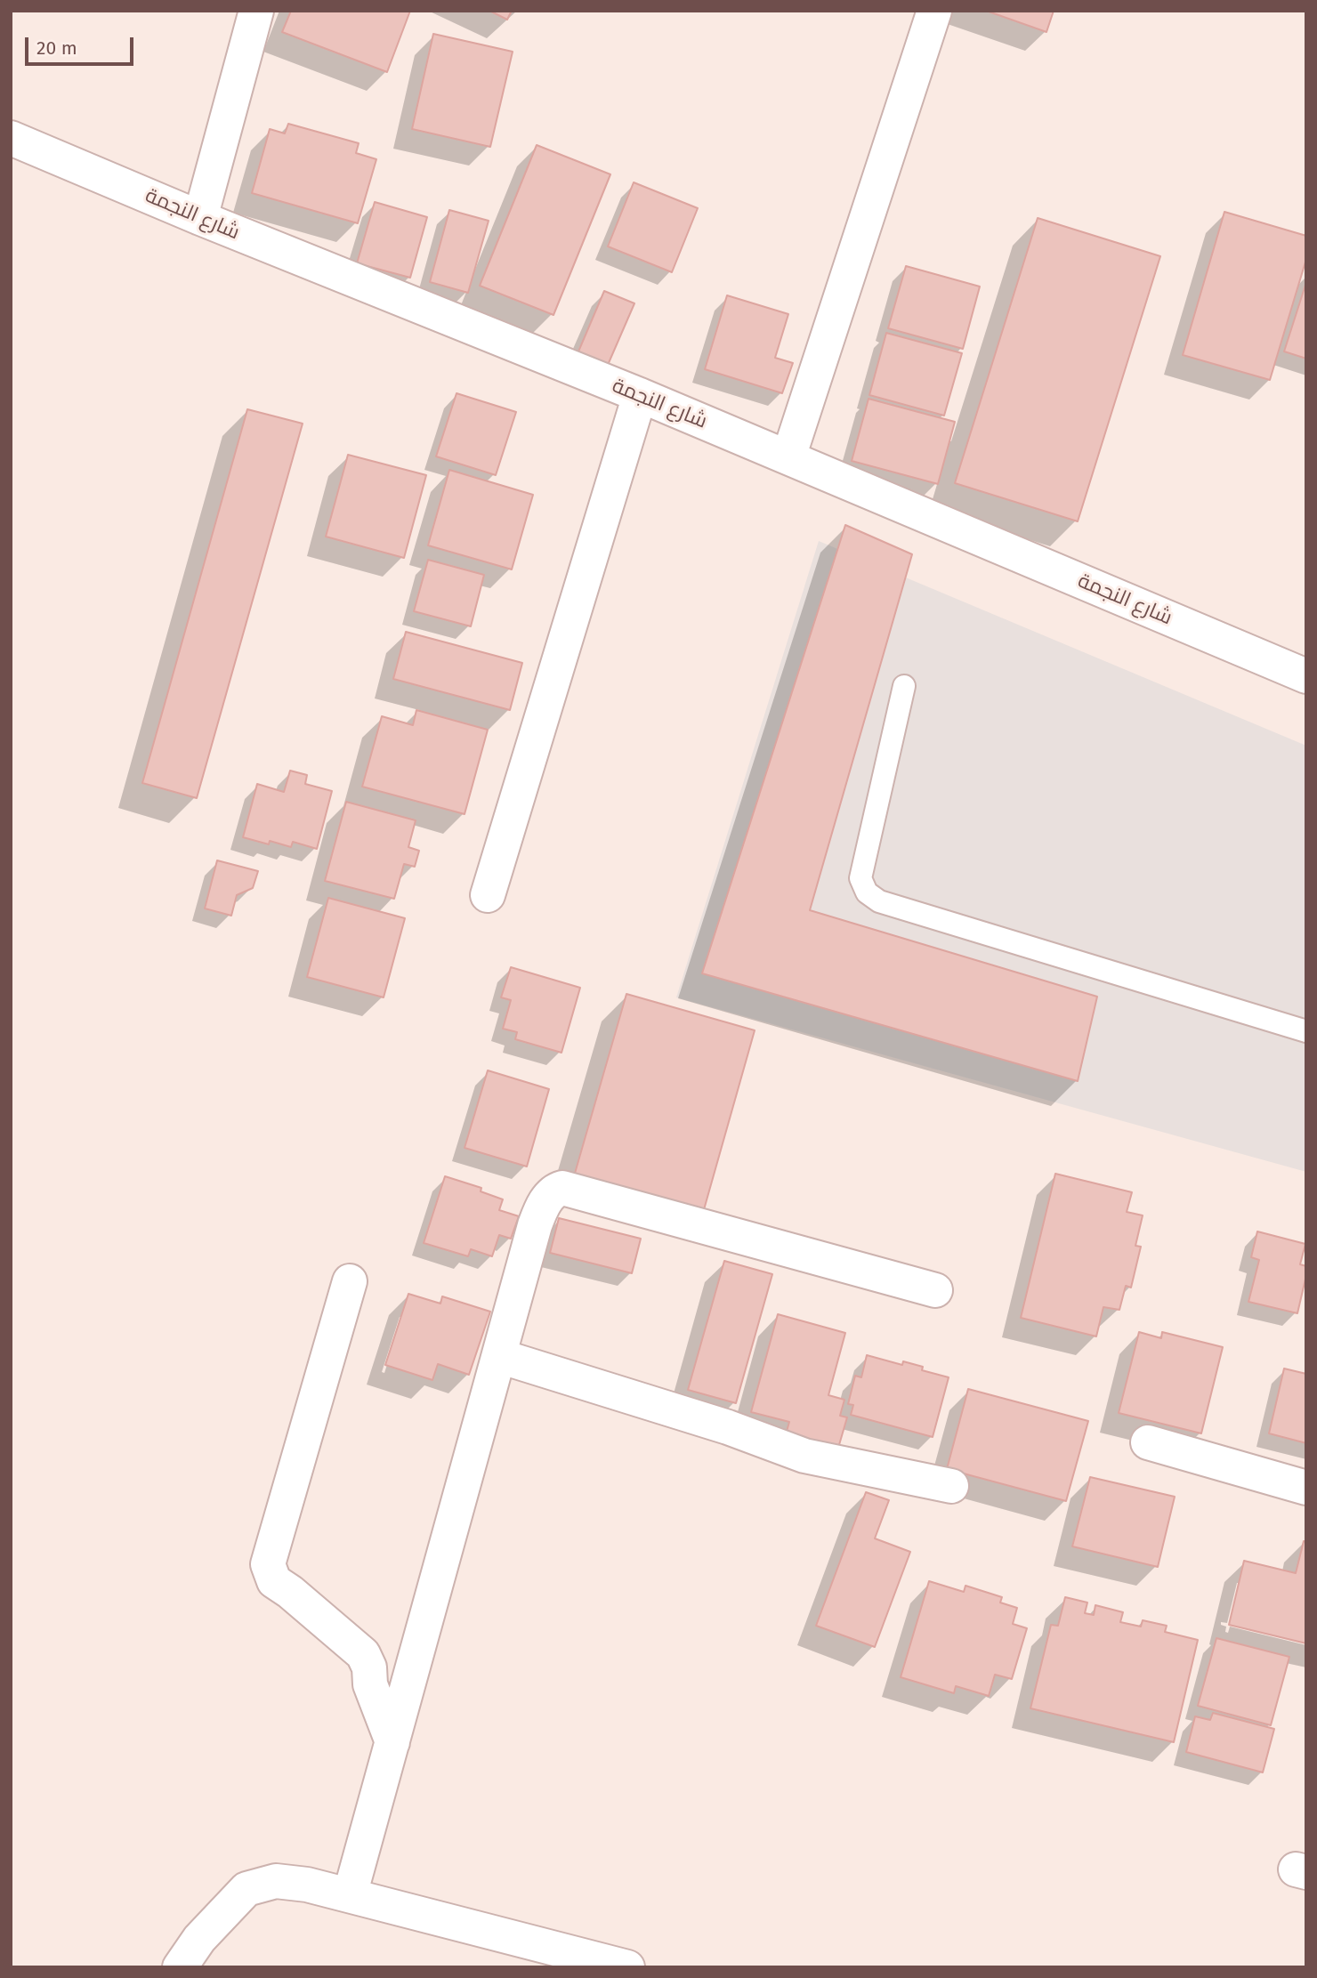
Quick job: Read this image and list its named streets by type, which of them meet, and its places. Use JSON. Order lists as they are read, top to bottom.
{
  "streets": {
    "street": ["شارع النجمة"]
  },
  "scale_bar": "20 m"
}
